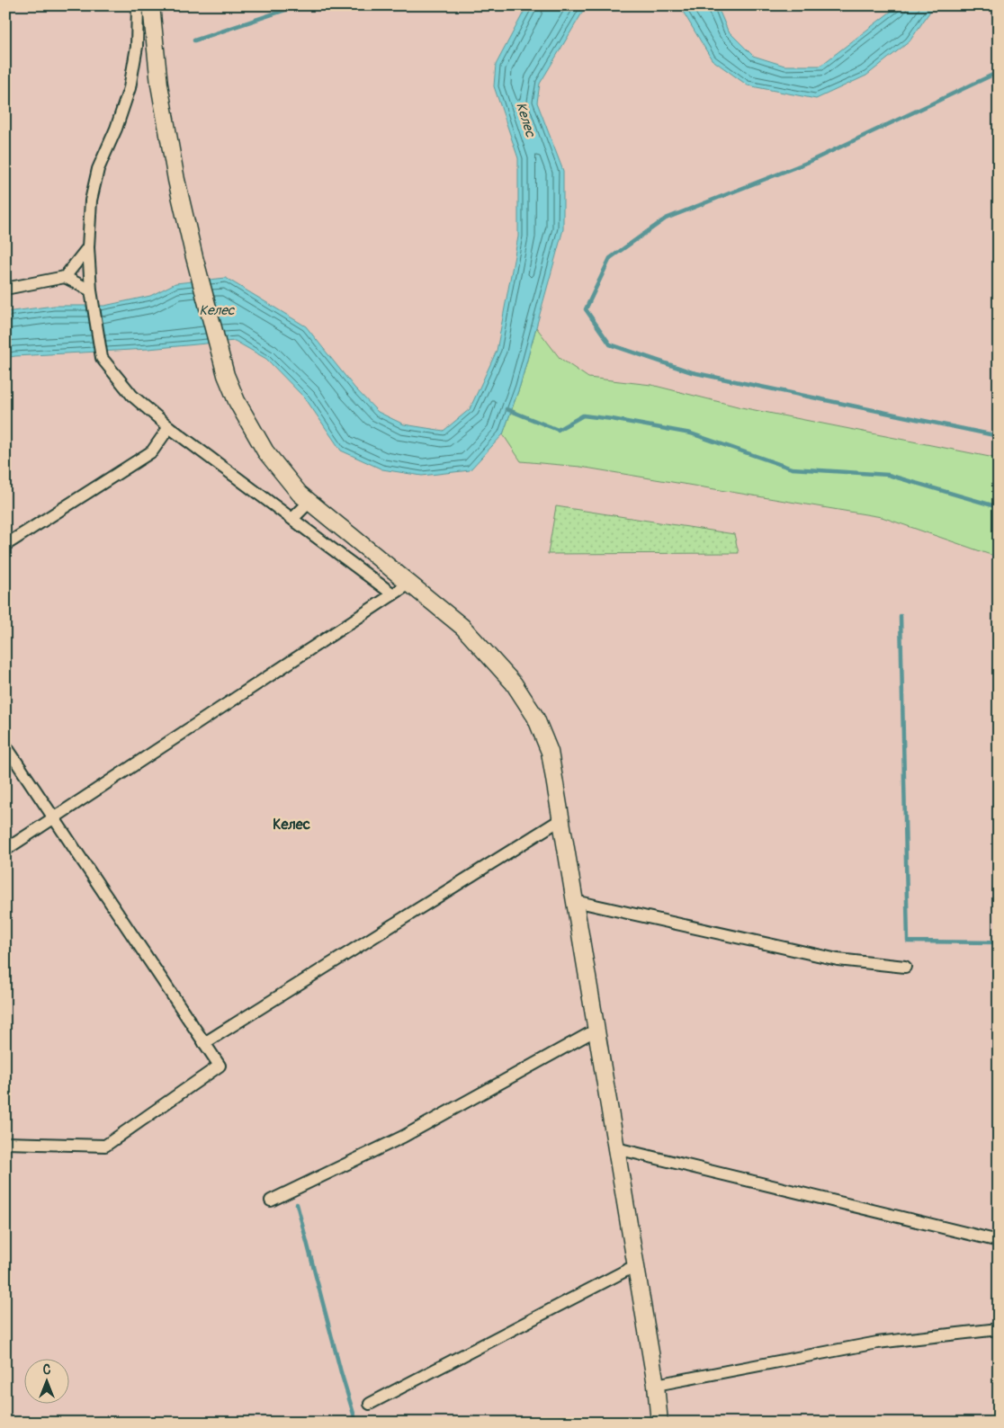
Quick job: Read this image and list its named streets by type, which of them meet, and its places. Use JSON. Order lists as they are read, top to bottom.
{
  "districts": ["Келес"],
  "water": ["Келес"],
  "north": "top"
}
